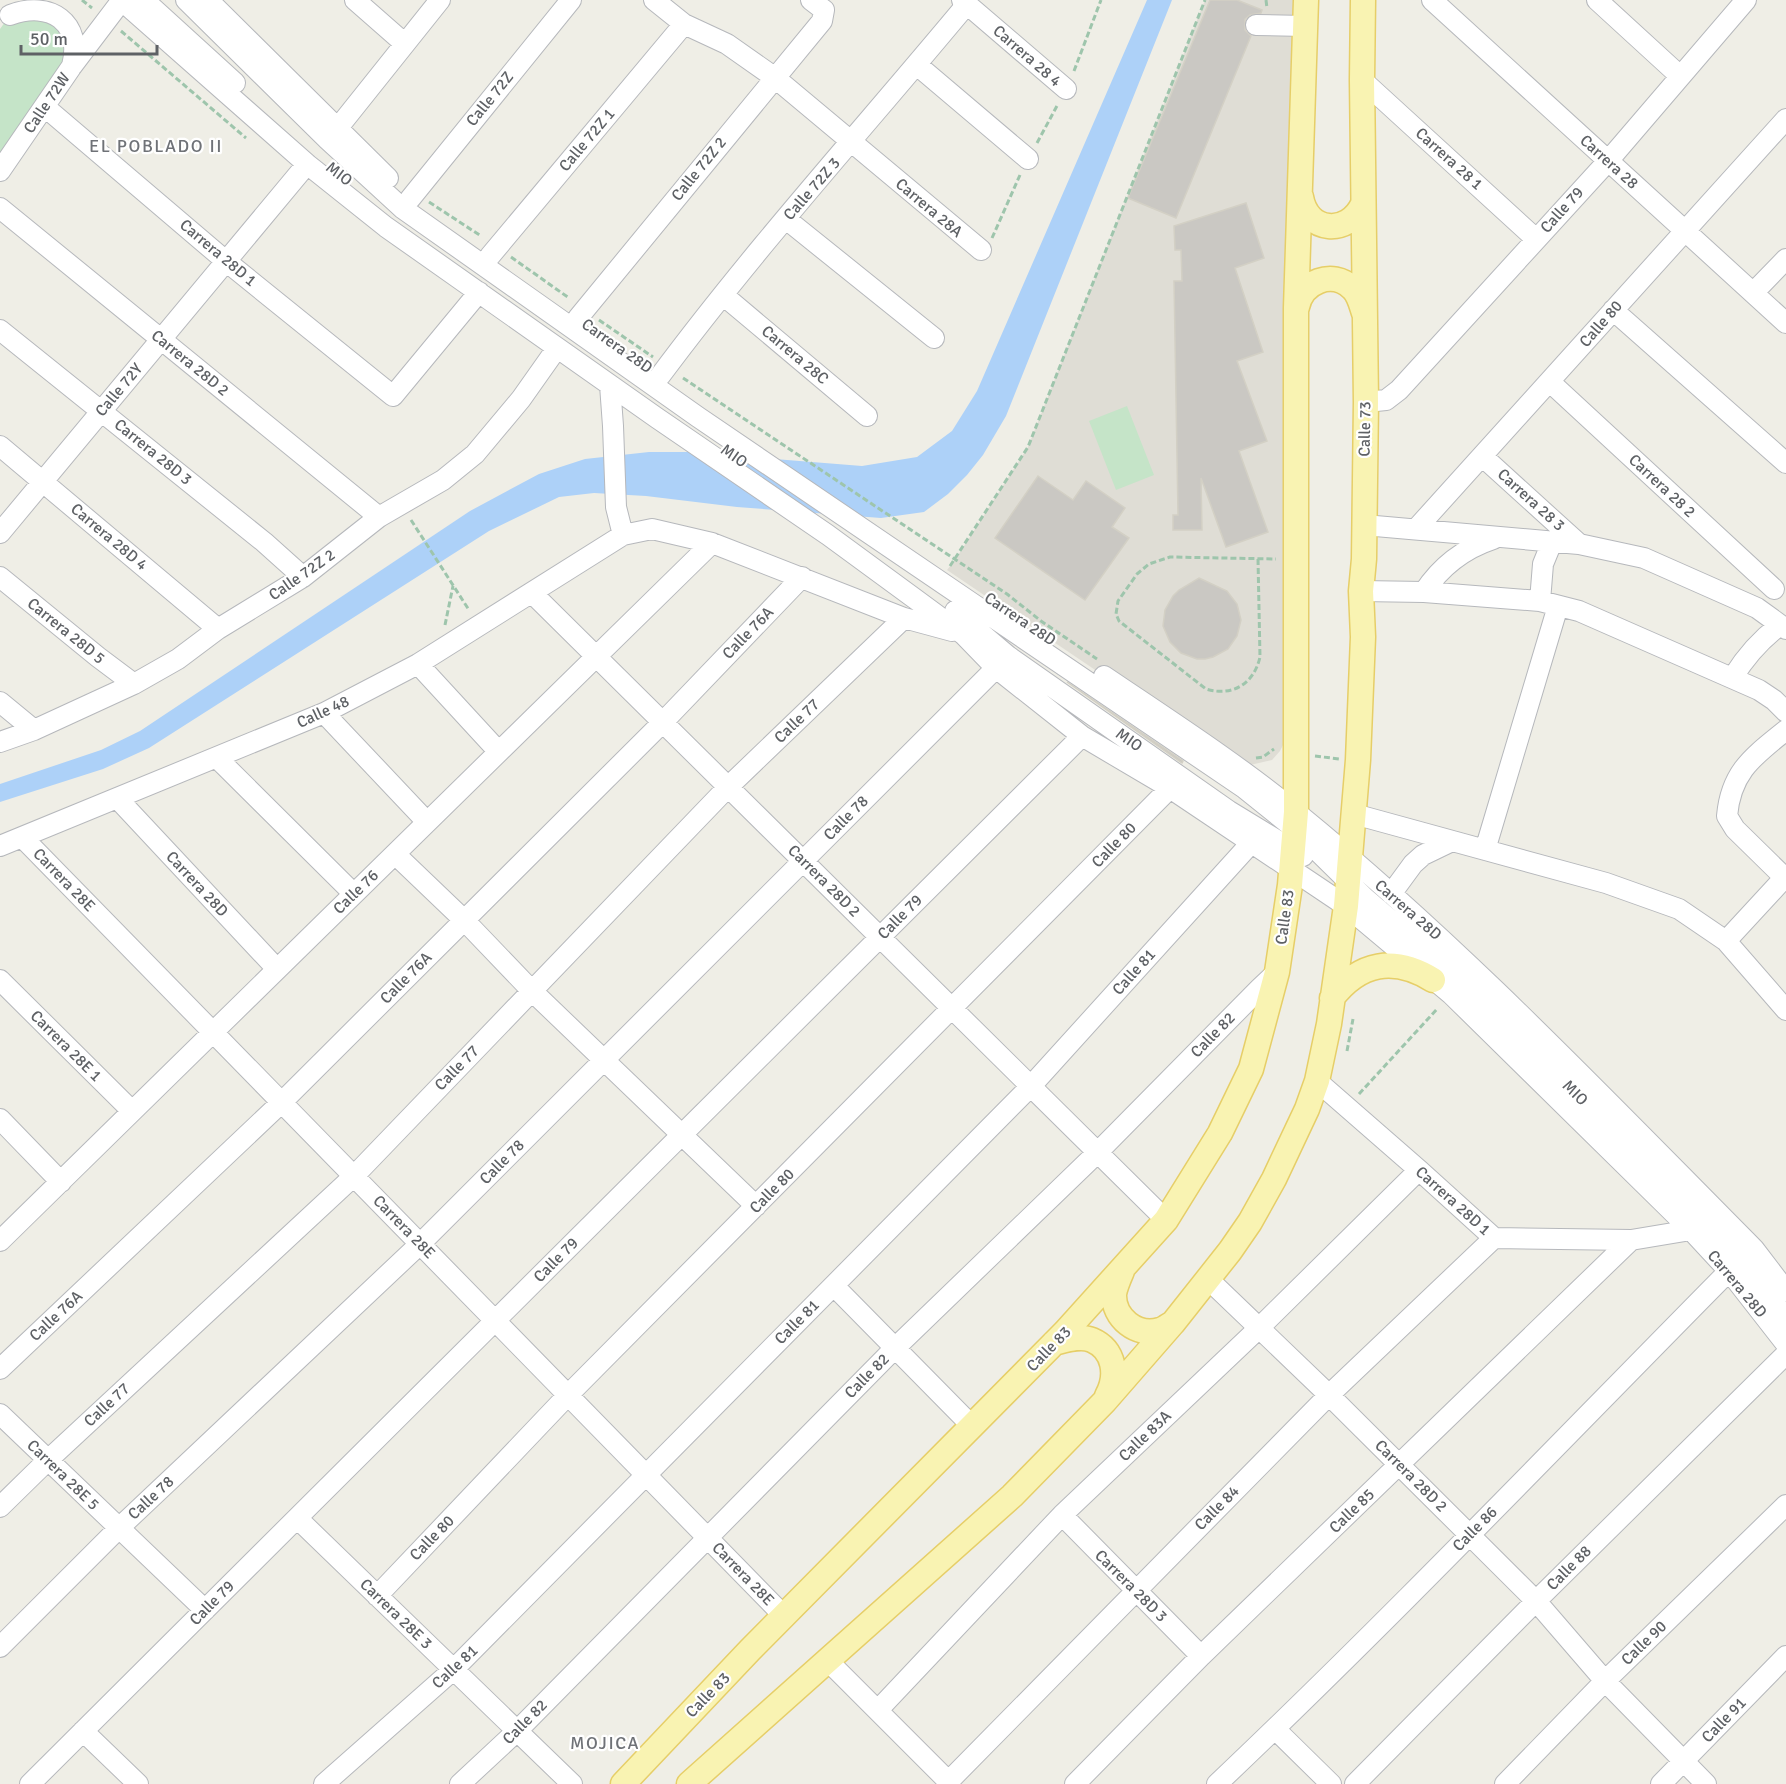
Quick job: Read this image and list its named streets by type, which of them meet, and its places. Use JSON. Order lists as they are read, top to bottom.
{
  "streets": {
    "main road": ["Calle 73", "Calle 83"],
    "street": [
      "Carrera 28 4",
      "Calle 72Z",
      "Calle 72W",
      "Calle 72Z 1",
      "Carrera 28 1",
      "Carrera 28",
      "Calle 72Z 2",
      "MIO",
      "Calle 72Z 3",
      "Carrera 28A",
      "Calle 79",
      "Carrera 28D 1",
      "Calle 80",
      "Carrera 28D",
      "Carrera 28C",
      "Carrera 28D 2",
      "Calle 72Y",
      "Carrera 28D 3",
      "Carrera 28 2",
      "Carrera 28 3",
      "Carrera 28D 4",
      "Carrera 28D 5",
      "Calle 76A",
      "Calle 48",
      "Calle 77",
      "Calle 78",
      "Carrera 28E",
      "Calle 76",
      "Calle 81",
      "Calle 82",
      "Carrera 28E 1",
      "Calle 83A",
      "Carrera 28E 5",
      "Calle 84",
      "Calle 85",
      "Calle 86",
      "Calle 88",
      "Carrera 28E 3",
      "Calle 90",
      "Calle 91"
    ]
  },
  "crossings": [
    ["Carrera 28 4", "Calle 72Z 3"],
    ["Calle 72Z", "Carrera 28D"],
    ["Calle 72W", "Carrera 28D 1"],
    ["Calle 72W", "Carrera 28D"],
    ["Calle 72Z 1", "Carrera 28A"],
    ["Calle 72Z 1", "Carrera 28D"],
    ["Carrera 28 1", "Calle 79"],
    ["Carrera 28 1", "Calle 73"],
    ["Carrera 28", "Calle 79"],
    ["Carrera 28", "Calle 80"],
    ["Calle 72Z 2", "Carrera 28A"],
    ["Calle 72Z 2", "Carrera 28D"],
    ["Calle 72Z 2", "Carrera 28D 2"],
    ["Calle 72Z 2", "Carrera 28D 3"],
    ["Calle 72Z 2", "Carrera 28D 4"],
    ["Calle 72Z 2", "Carrera 28D 5"],
    ["MIO", "Carrera 28D"],
    ["MIO", "Calle 83"],
    ["Calle 72Z 3", "Carrera 28A"],
    ["Calle 72Z 3", "Carrera 28D"],
    ["Calle 72Z 3", "Carrera 28C"],
    ["Calle 79", "Carrera 28D"],
    ["Calle 79", "Carrera 28D 2"],
    ["Calle 79", "Calle 73"],
    ["Calle 79", "Carrera 28E"],
    ["Calle 79", "Carrera 28E 5"],
    ["Calle 79", "Carrera 28E 3"],
    ["Carrera 28D 1", "Carrera 28D"],
    ["Carrera 28D 1", "Calle 72Y"],
    ["Carrera 28D 1", "Calle 83A"],
    ["Carrera 28D 1", "Calle 84"],
    ["Carrera 28D 1", "Calle 85"],
    ["Calle 80", "Carrera 28D"],
    ["Calle 80", "Carrera 28D 2"],
    ["Calle 80", "Carrera 28 2"],
    ["Calle 80", "Carrera 28 3"],
    ["Calle 80", "Carrera 28E"],
    ["Calle 80", "Carrera 28E 3"],
    ["Carrera 28D", "Calle 72Y"],
    ["Carrera 28D", "Calle 73"],
    ["Carrera 28D", "Calle 48"],
    ["Carrera 28D", "Calle 78"],
    ["Carrera 28D", "Calle 76"],
    ["Carrera 28D", "Calle 83"],
    ["Carrera 28D", "Calle 81"],
    ["Carrera 28D", "Calle 86"],
    ["Carrera 28D 2", "Calle 72Y"],
    ["Carrera 28D 2", "Calle 76A"],
    ["Carrera 28D 2", "Calle 48"],
    ["Carrera 28D 2", "Calle 77"],
    ["Carrera 28D 2", "Calle 78"],
    ["Carrera 28D 2", "Calle 76"],
    ["Carrera 28D 2", "Calle 83"],
    ["Carrera 28D 2", "Calle 81"],
    ["Carrera 28D 2", "Calle 82"],
    ["Carrera 28D 2", "Calle 83A"],
    ["Carrera 28D 2", "Calle 84"],
    ["Carrera 28D 2", "Calle 85"],
    ["Carrera 28D 2", "Calle 86"],
    ["Carrera 28D 2", "Calle 88"],
    ["Carrera 28D 2", "Calle 90"],
    ["Carrera 28D 2", "Calle 91"],
    ["Calle 72Y", "Carrera 28D 3"],
    ["Calle 72Y", "Carrera 28D 4"],
    ["Carrera 28D 3", "Calle 83A"],
    ["Carrera 28D 3", "Calle 84"],
    ["Carrera 28D 3", "Calle 85"],
    ["Calle 76A", "Carrera 28E"],
    ["Calle 48", "Carrera 28E"],
    ["Calle 77", "Carrera 28E"],
    ["Calle 77", "Carrera 28E 5"],
    ["Calle 78", "Carrera 28E"],
    ["Calle 78", "Carrera 28E 5"],
    ["Carrera 28E", "Calle 76"],
    ["Carrera 28E", "Calle 83"],
    ["Carrera 28E", "Calle 81"],
    ["Carrera 28E", "Calle 82"],
    ["Calle 76", "Carrera 28E 1"],
    ["Calle 83", "Calle 82"],
    ["Calle 81", "Carrera 28E 3"],
    ["Calle 82", "Carrera 28E 3"]
  ],
  "districts": ["EL POBLADO II", "MOJICA"],
  "scale_bar": "50 m"
}
